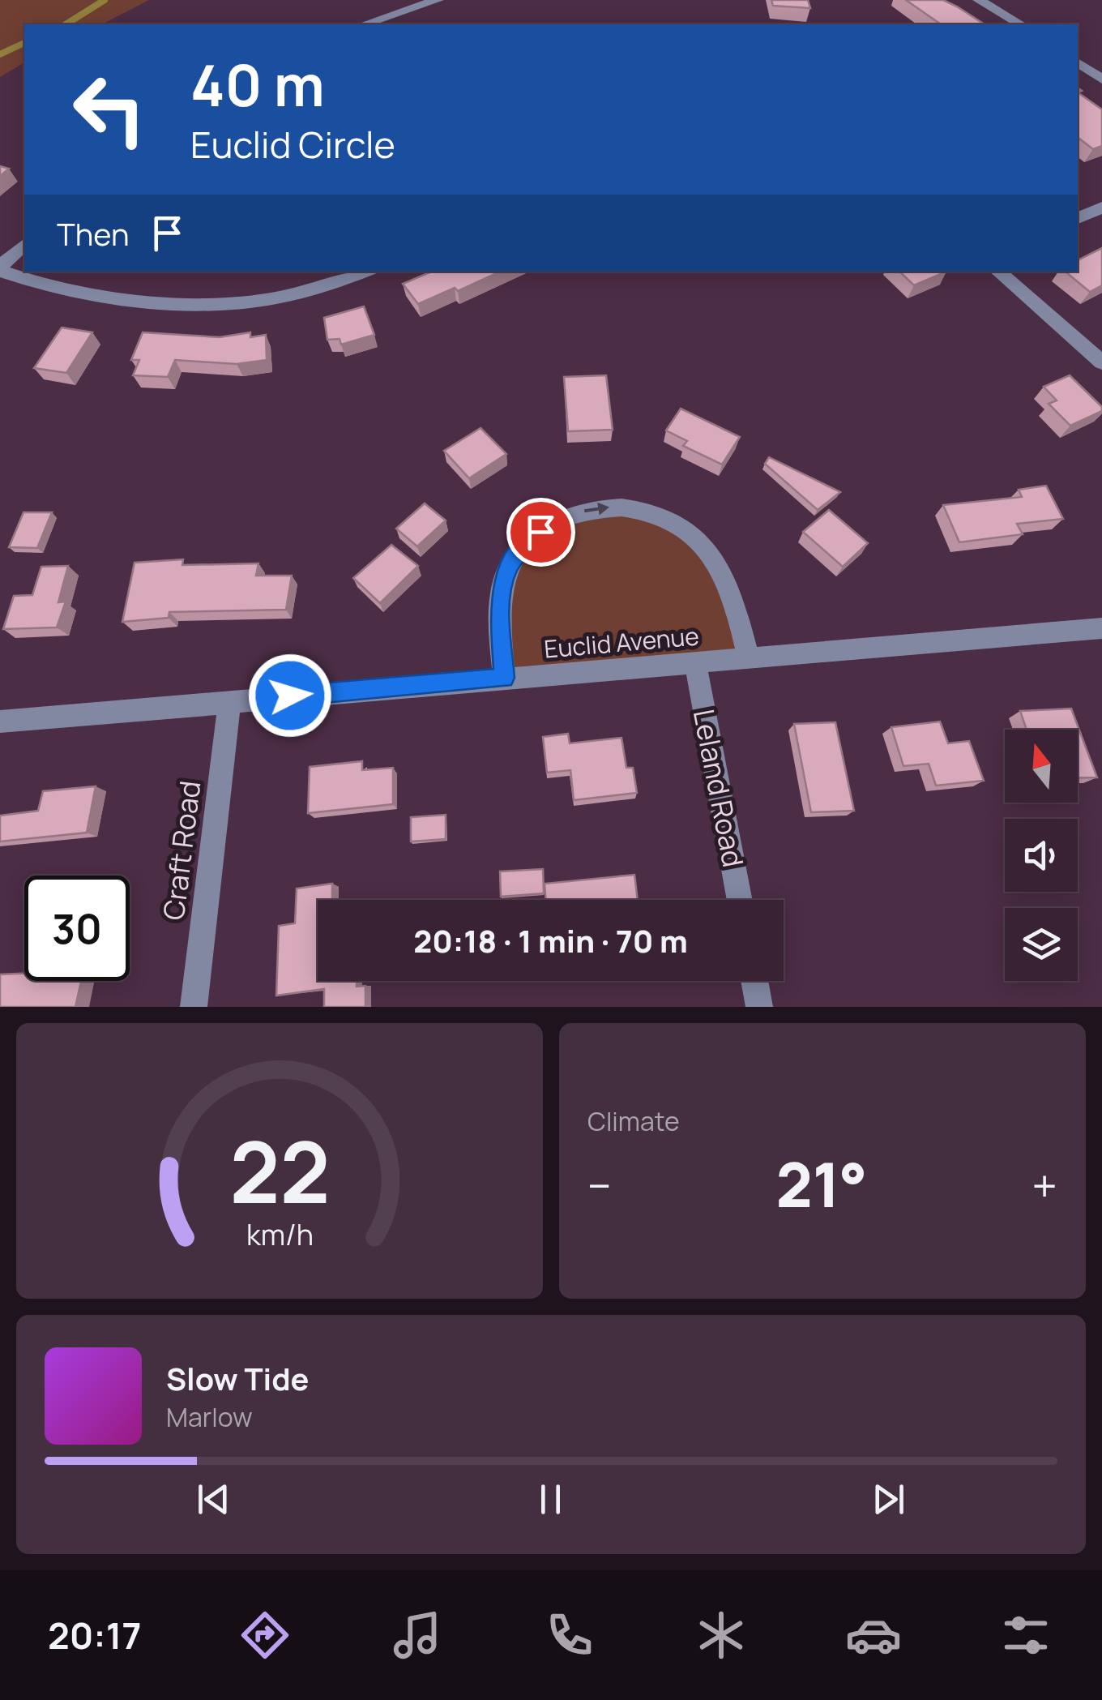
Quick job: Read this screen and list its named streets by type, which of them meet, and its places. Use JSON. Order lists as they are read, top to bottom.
{
  "streets": {
    "street": ["Euclid Avenue", "Leland Road", "Craft Road"]
  },
  "crossings": [
    ["Euclid Avenue", "Leland Road"],
    ["Euclid Avenue", "Craft Road"]
  ],
  "north": "top",
  "page": {
    "turn": ["40 m", "Euclid Circle"],
    "then": "Then",
    "limit": "30",
    "trip": "20:18 · 1 min · 70 m",
    "tile": "Climate",
    "heat": ["−", "21°", "+"],
    "song": ["Slow Tide", "Marlow"],
    "tabs": "20:17",
    "gauge": ["22", "km/h"]
  }
}
